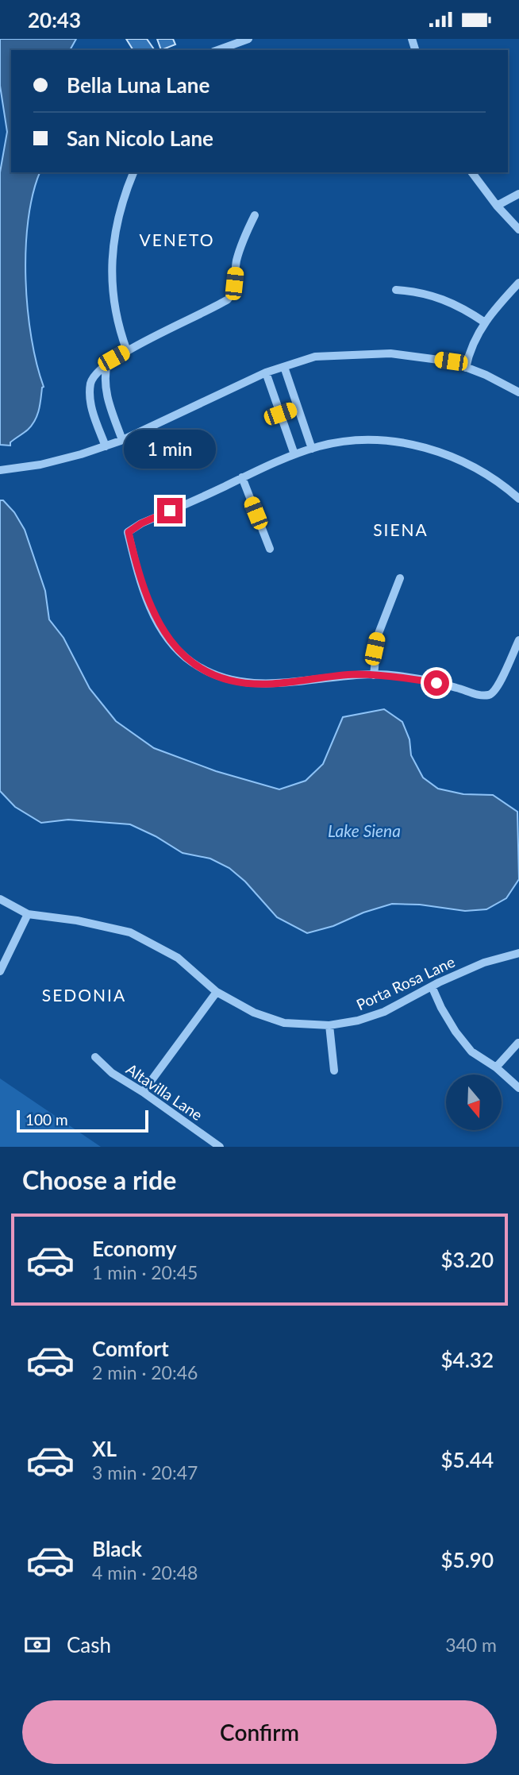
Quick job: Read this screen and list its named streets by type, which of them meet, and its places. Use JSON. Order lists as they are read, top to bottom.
{
  "streets": {
    "street": ["Porta Rosa Lane", "Altavilla Lane"]
  },
  "districts": ["VENETO", "SIENA", "SEDONIA"],
  "water": ["Lake Siena"],
  "scale_bar": "100 m",
  "north": "bottom",
  "page": {
    "status": "20:43",
    "banner": ["Bella Luna Lane", "San Nicolo Lane"],
    "bubble": "1 min",
    "scale": "100 m",
    "heading": "Choose a ride",
    "list": [
      {
        "name": "Economy",
        "note": "1 min · 20:45",
        "value": "$3.20"
      },
      {
        "name": "Comfort",
        "note": "2 min · 20:46",
        "value": "$4.32"
      },
      {
        "name": "XL",
        "note": "3 min · 20:47",
        "value": "$5.44"
      },
      {
        "name": "Black",
        "note": "4 min · 20:48",
        "value": "$5.90"
      }
    ],
    "pay": ["Cash", "340 m"],
    "buttons": "Confirm"
  }
}
